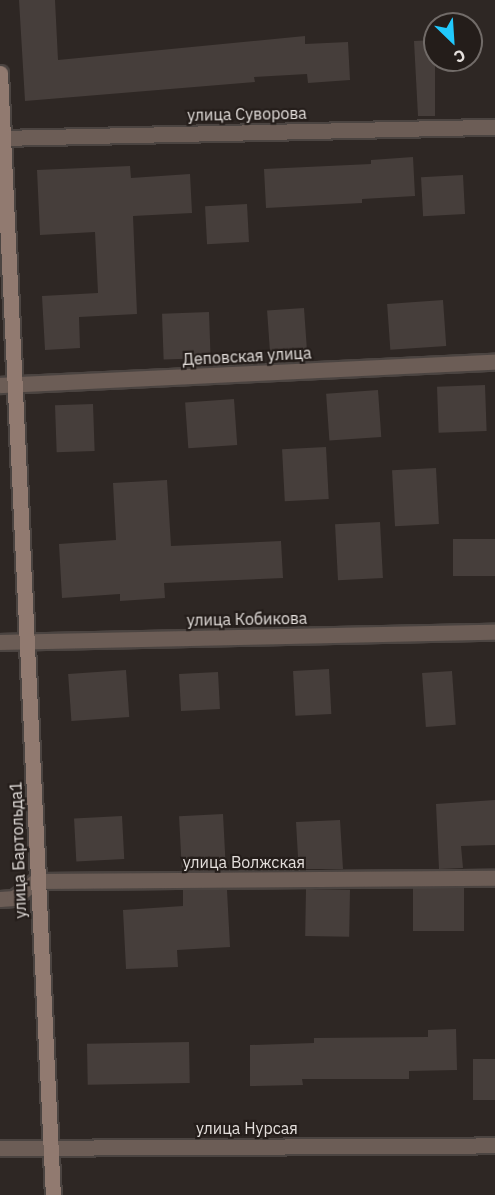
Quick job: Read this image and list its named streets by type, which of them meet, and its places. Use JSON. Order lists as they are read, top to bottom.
{
  "streets": {
    "street": [
      "улица Суворова",
      "Деповская улица",
      "улица Кобикова",
      "улица Бартольда1",
      "улица Волжская",
      "улица Нурсая"
    ]
  },
  "crossings": [
    ["улица Суворова", "улица Бартольда1"],
    ["Деповская улица", "улица Бартольда1"],
    ["улица Кобикова", "улица Бартольда1"],
    ["улица Бартольда1", "улица Волжская"],
    ["улица Бартольда1", "улица Нурсая"]
  ],
  "north": "bottom right"
}
